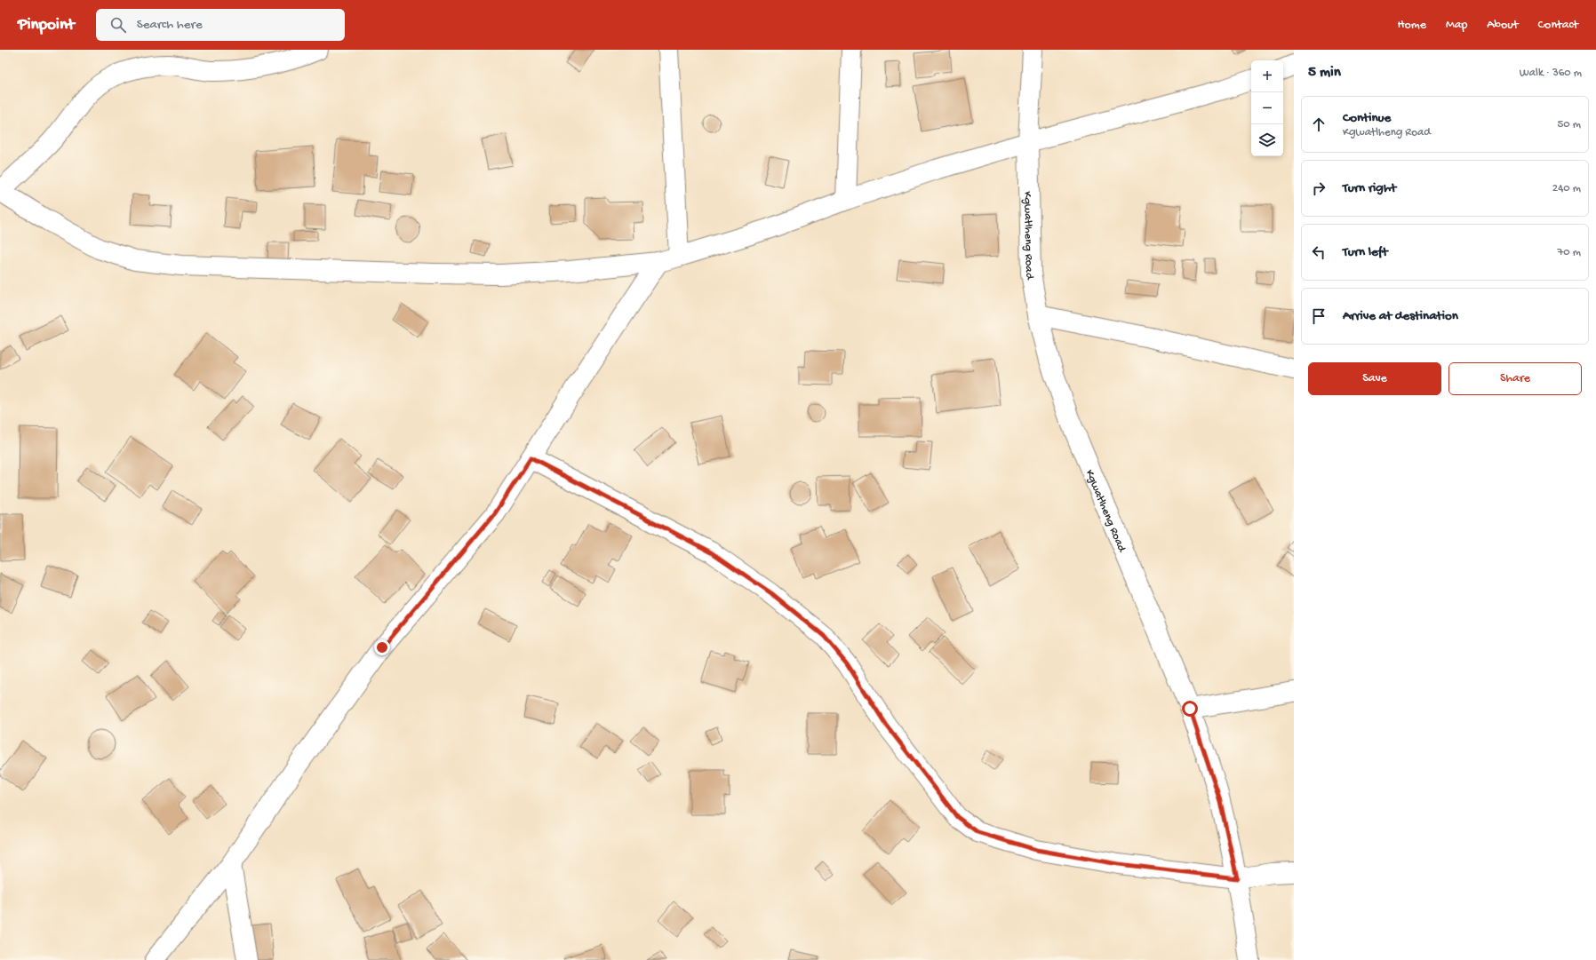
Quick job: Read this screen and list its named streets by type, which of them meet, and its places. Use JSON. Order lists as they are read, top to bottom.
{
  "streets": {
    "street": ["Kgwatlheng Road"]
  },
  "page": {
    "header": "Pinpoint",
    "search": "Search here",
    "nav": [
      "Home",
      "Map",
      "About",
      "Contact"
    ],
    "heading": ["5 min", "Walk · 360 m"],
    "map_buttons": ["+", "−"],
    "list": [
      ["Continue", "Kgwatlheng Road", "50 m"],
      ["Turn right", "240 m"],
      ["Turn left", "70 m"],
      "Arrive at destination"
    ],
    "buttons": ["Save", "Share"]
  }
}
